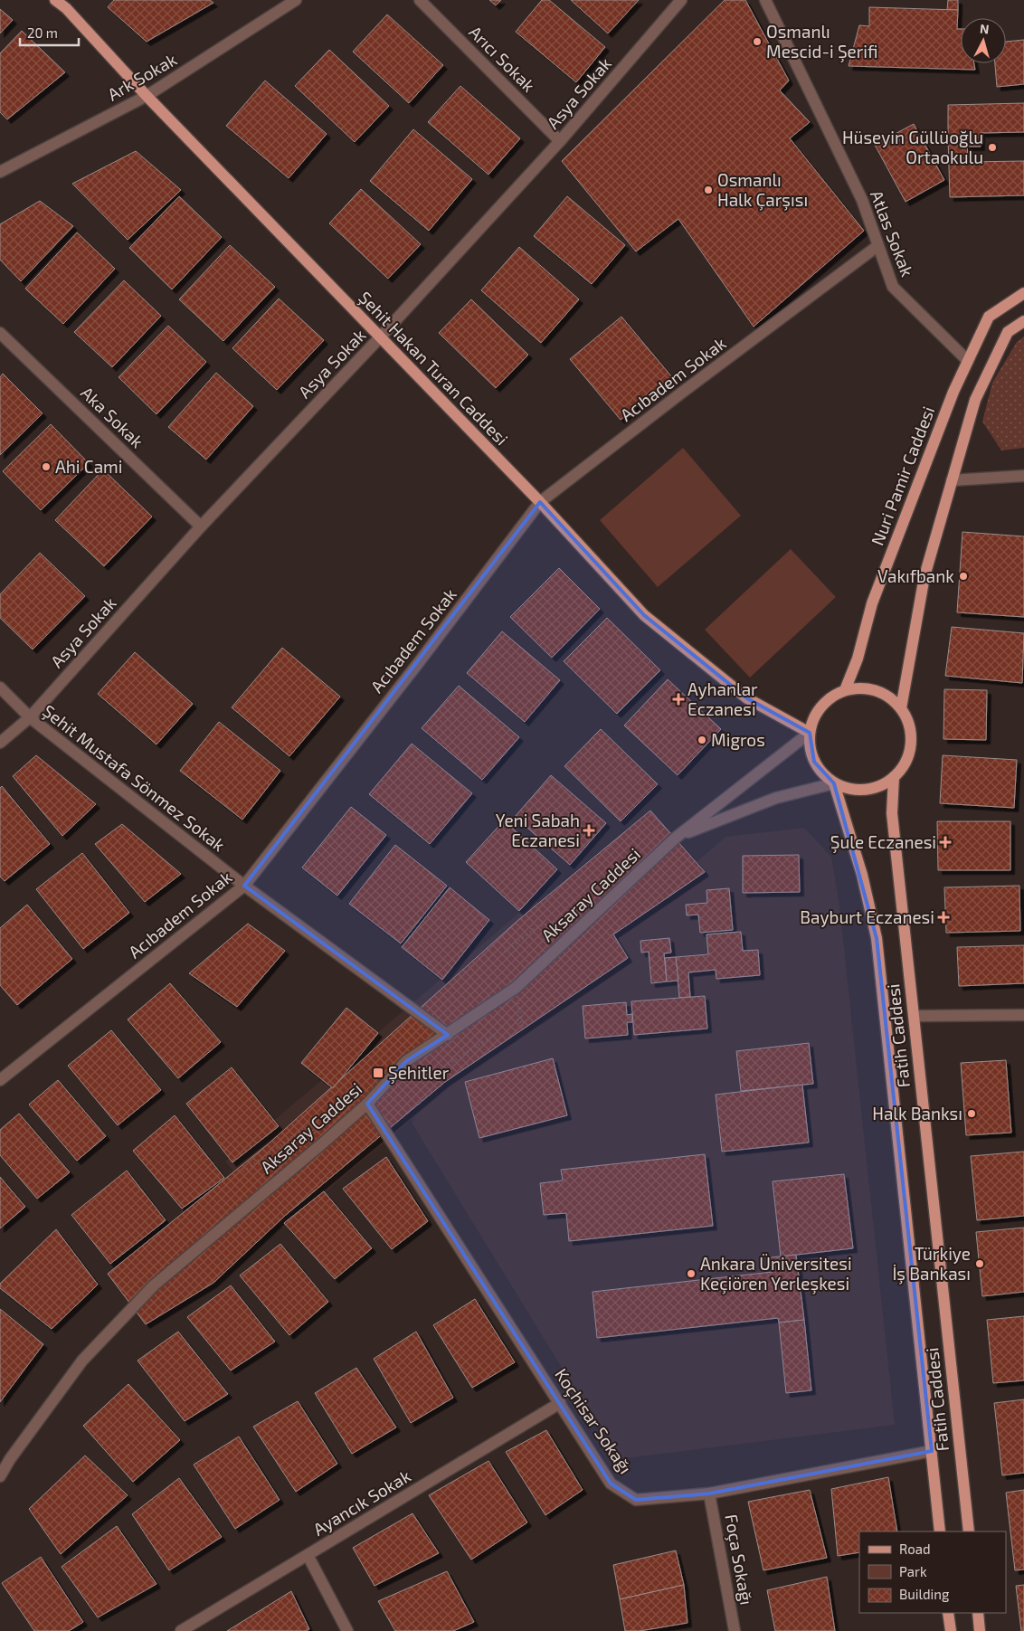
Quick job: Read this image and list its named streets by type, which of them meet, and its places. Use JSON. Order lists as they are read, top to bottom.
{
  "streets": {
    "main road": ["Şehit Hakan Turan Caddesi", "Nuri Pamir Caddesi", "Fatih Caddesi"],
    "street": [
      "Arıcı Sokak",
      "Ark Sokak",
      "Asya Sokak",
      "Atlas Sokak",
      "Acıbadem Sokak",
      "Aka Sokak",
      "Şehit Mustafa Sönmez Sokak",
      "Aksaray Caddesi",
      "Koçhisar Sokağı",
      "Ayancık Sokak",
      "Foça Sokağı"
    ]
  },
  "crossings": [
    ["Arıcı Sokak", "Asya Sokak"],
    ["Ark Sokak", "Şehit Hakan Turan Caddesi"],
    ["Asya Sokak", "Şehit Hakan Turan Caddesi"],
    ["Asya Sokak", "Aka Sokak"],
    ["Asya Sokak", "Şehit Mustafa Sönmez Sokak"],
    ["Atlas Sokak", "Acıbadem Sokak"],
    ["Atlas Sokak", "Nuri Pamir Caddesi"],
    ["Şehit Hakan Turan Caddesi", "Acıbadem Sokak"],
    ["Şehit Hakan Turan Caddesi", "Nuri Pamir Caddesi"],
    ["Şehit Hakan Turan Caddesi", "Aksaray Caddesi"],
    ["Şehit Hakan Turan Caddesi", "Fatih Caddesi"],
    ["Acıbadem Sokak", "Şehit Mustafa Sönmez Sokak"],
    ["Nuri Pamir Caddesi", "Aksaray Caddesi"],
    ["Nuri Pamir Caddesi", "Fatih Caddesi"],
    ["Şehit Mustafa Sönmez Sokak", "Aksaray Caddesi"],
    ["Aksaray Caddesi", "Fatih Caddesi"],
    ["Aksaray Caddesi", "Koçhisar Sokağı"],
    ["Fatih Caddesi", "Koçhisar Sokağı"],
    ["Koçhisar Sokağı", "Ayancık Sokak"],
    ["Koçhisar Sokağı", "Foça Sokağı"]
  ],
  "places": {
    "other": [
      "Osmanlı Mescid-i Şerifi",
      "Hüseyin Güllüoğlu Ortaokulu",
      "Osmanlı Halk Çarşısı",
      "Ahi Cami",
      "Vakıfbank",
      "Migros",
      "Halk Banksı",
      "Türkiye İş Bankası",
      "Ankara Üniversitesi Keçiören Yerleşkesi"
    ],
    "health": [
      "Ayhanlar Eczanesi",
      "Yeni Sabah Eczanesi",
      "Şule Eczanesi",
      "Bayburt Eczanesi"
    ],
    "transit": ["Şehitler"]
  },
  "legend": ["Road", "Park", "Building"],
  "scale_bar": "20 m",
  "north": "top"
}
